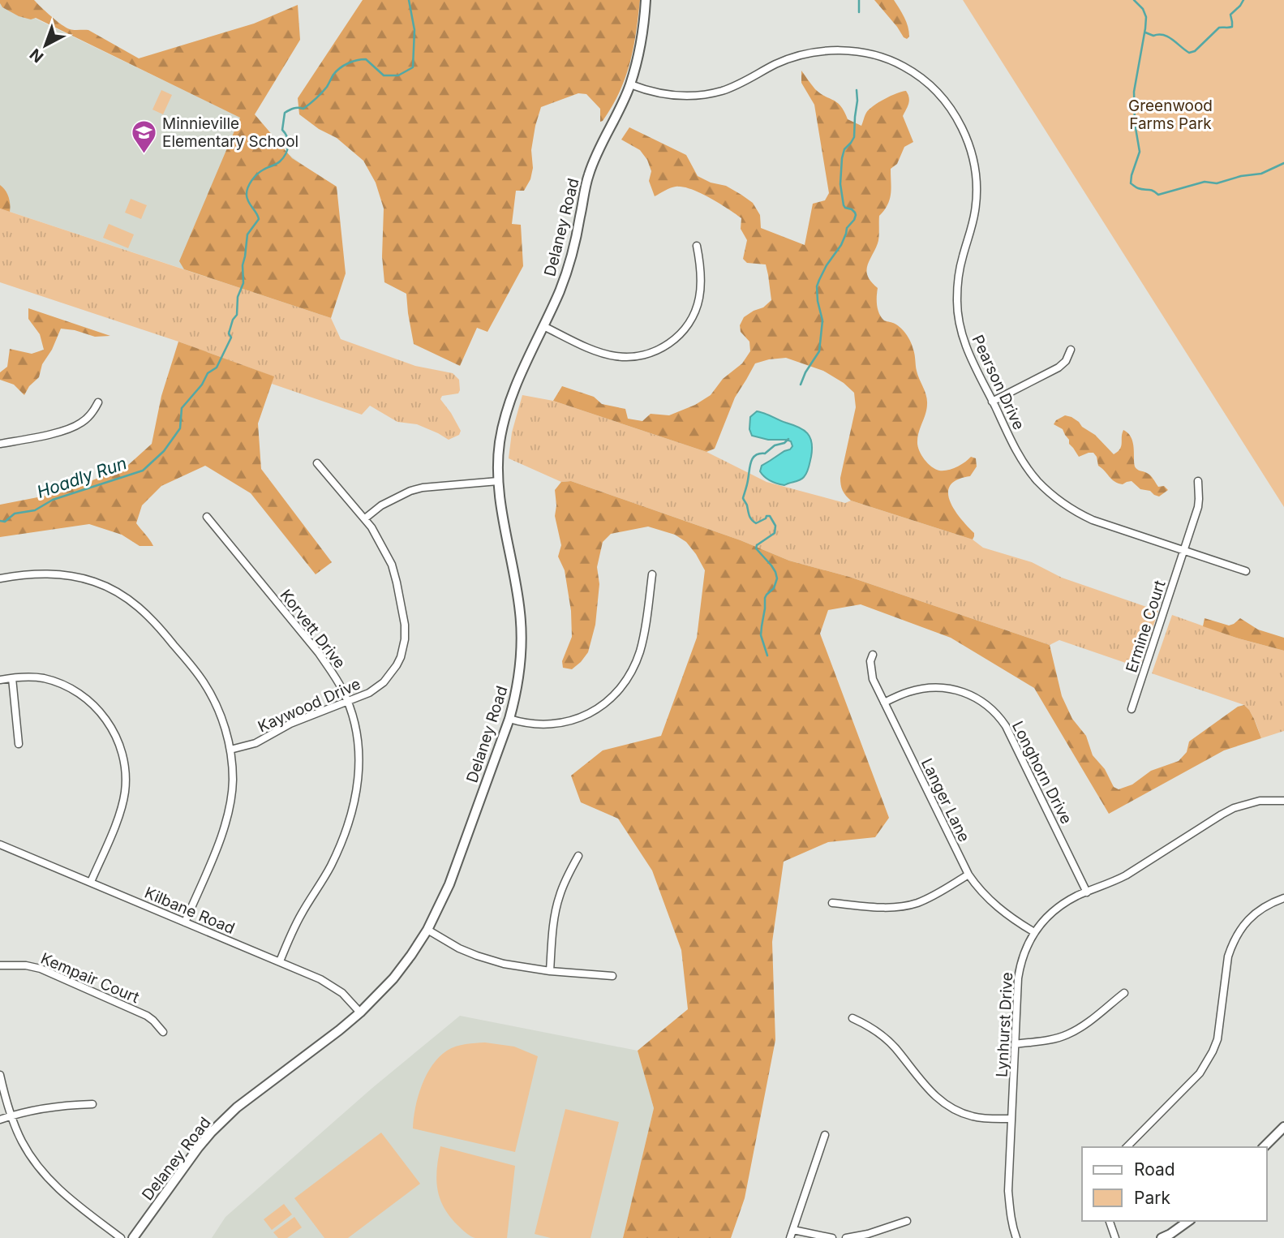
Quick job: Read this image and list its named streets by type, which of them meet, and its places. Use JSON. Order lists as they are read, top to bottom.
{
  "streets": {
    "street": [
      "Delaney Road",
      "Pearson Drive",
      "Ermine Court",
      "Korvett Drive",
      "Kaywood Drive",
      "Longhorn Drive",
      "Langer Lane",
      "Kilbane Road",
      "Kempair Court",
      "Lynhurst Drive"
    ]
  },
  "crossings": [
    ["Delaney Road", "Pearson Drive"],
    ["Delaney Road", "Kilbane Road"],
    ["Pearson Drive", "Ermine Court"],
    ["Korvett Drive", "Kaywood Drive"],
    ["Korvett Drive", "Kilbane Road"],
    ["Longhorn Drive", "Langer Lane"],
    ["Longhorn Drive", "Lynhurst Drive"],
    ["Langer Lane", "Lynhurst Drive"]
  ],
  "water": ["Hoadly Run"],
  "parks": ["Greenwood Farms Park"],
  "places": {
    "school or university": ["Minnieville Elementary School"]
  },
  "legend": ["Road", "Park"],
  "north": "bottom left"
}
